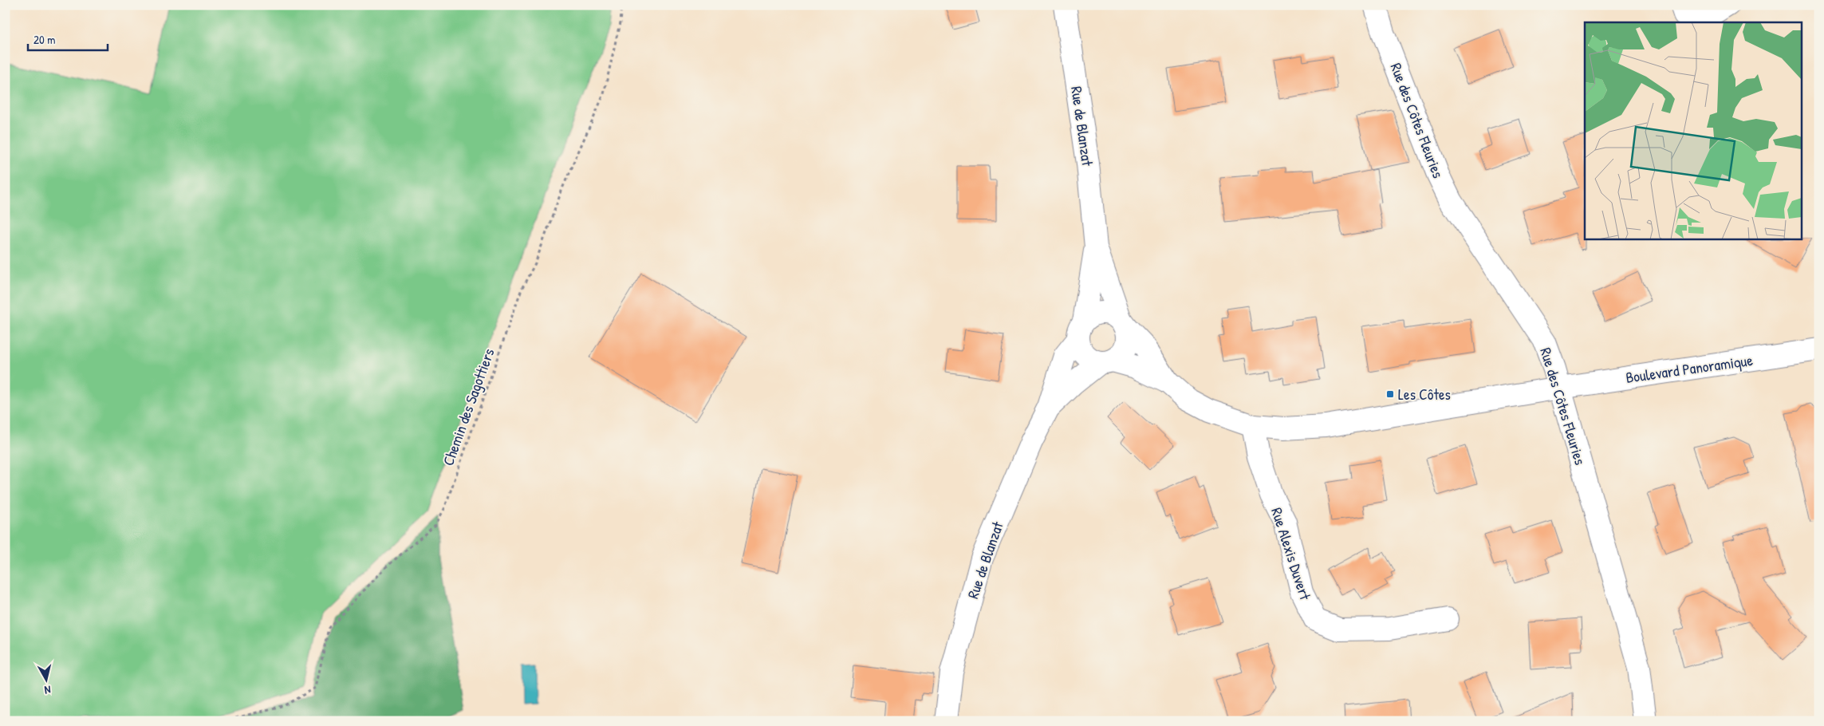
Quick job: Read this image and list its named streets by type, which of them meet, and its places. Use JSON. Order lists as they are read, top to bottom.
{
  "streets": {
    "street": [
      "Rue des Côtes Fleuries",
      "Rue de Blanzat",
      "Boulevard Panoramique",
      "Rue Alexis Duvert"
    ],
    "path": ["Chemin des Sagottiers"]
  },
  "crossings": [
    ["Rue des Côtes Fleuries", "Boulevard Panoramique"]
  ],
  "places": {
    "transit": ["Les Côtes"]
  },
  "scale_bar": "20 m",
  "north": "bottom"
}
